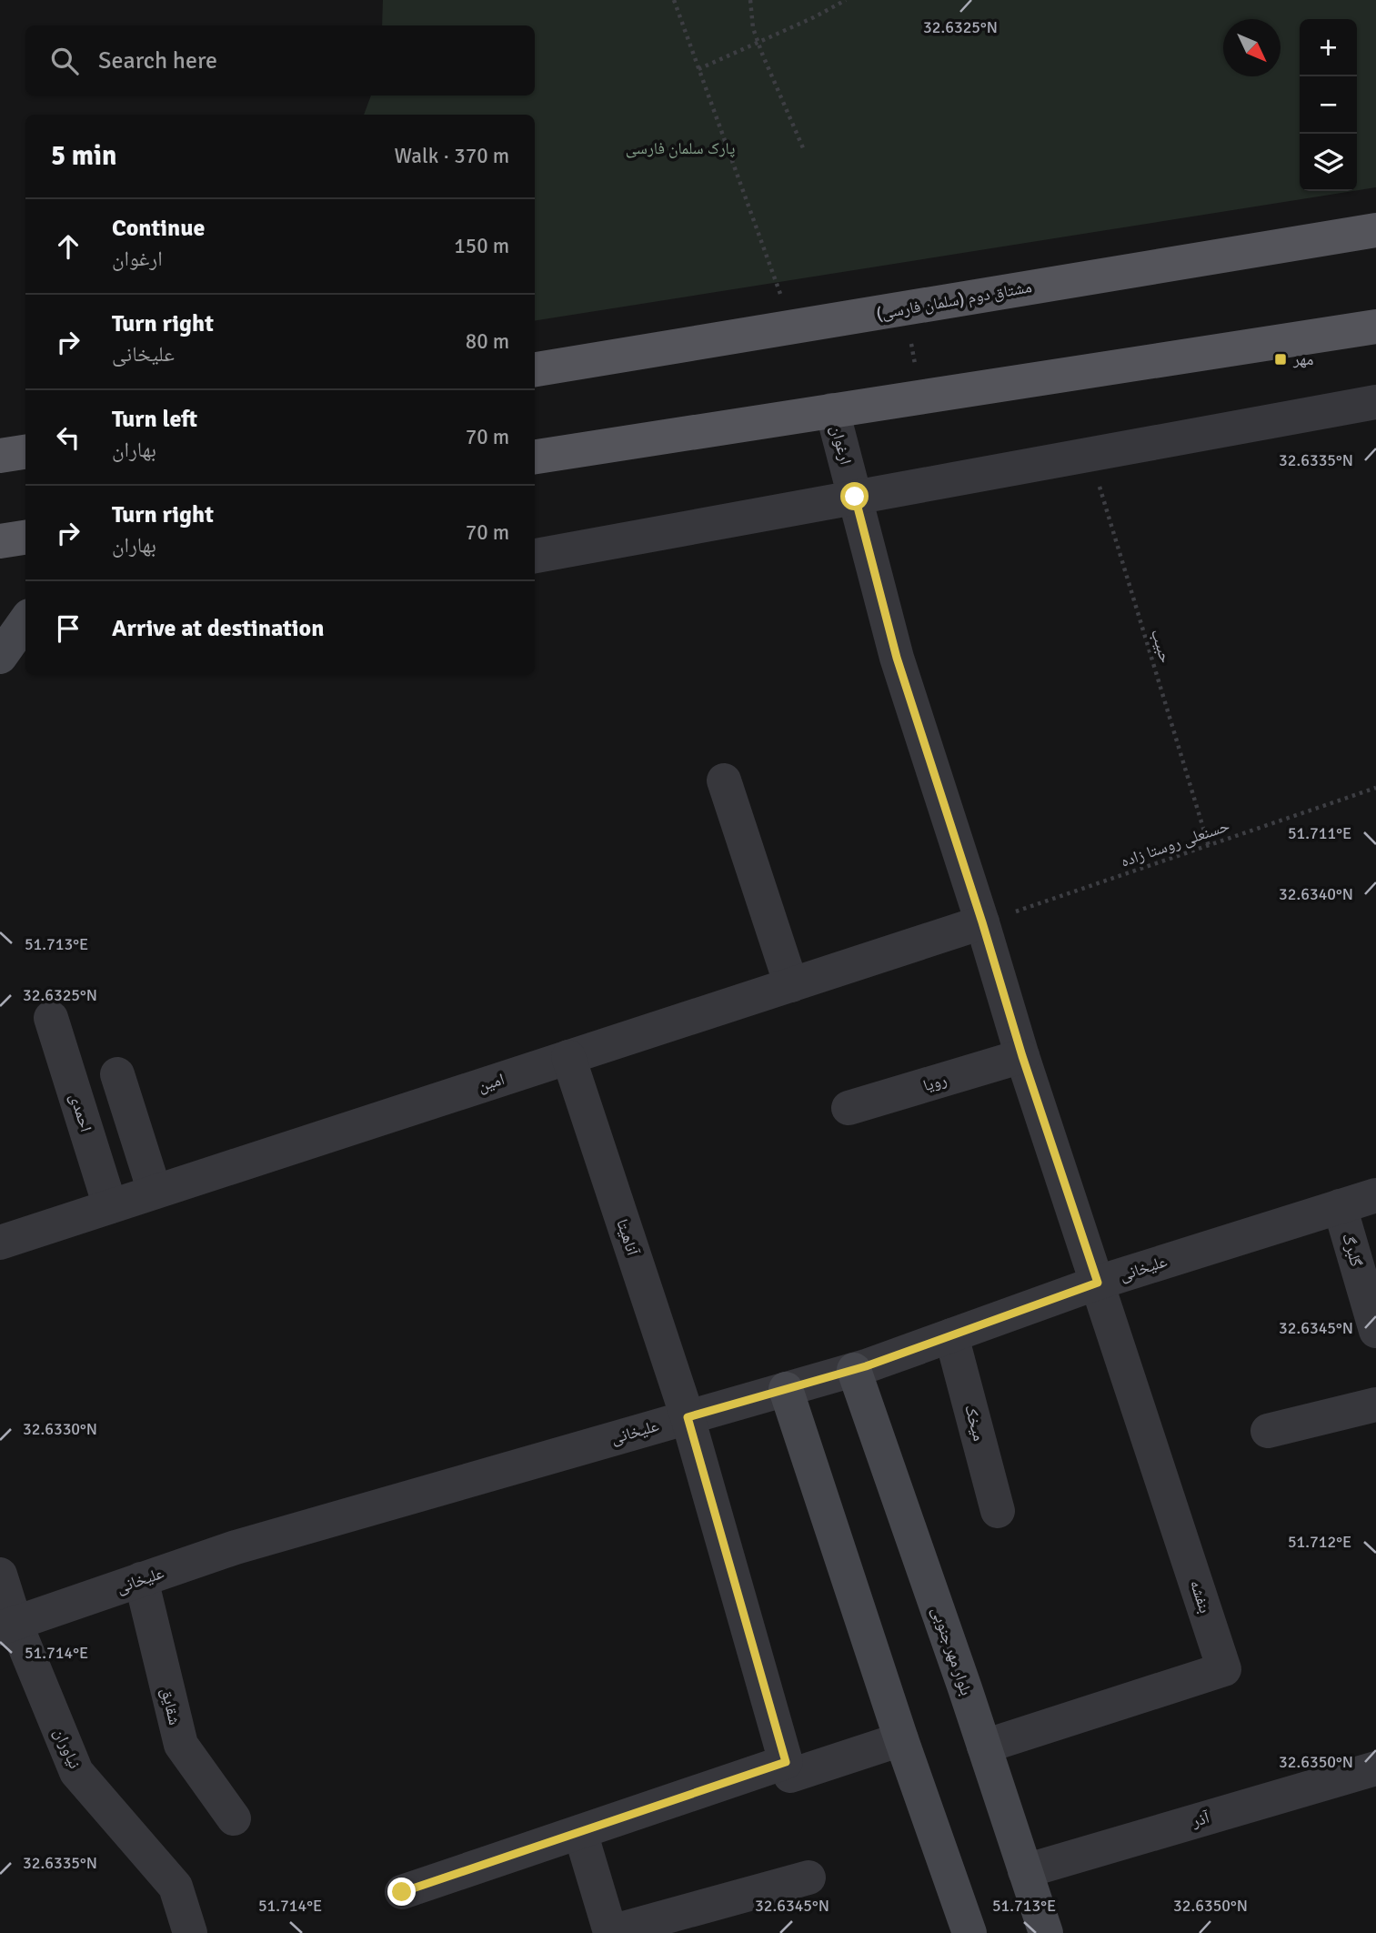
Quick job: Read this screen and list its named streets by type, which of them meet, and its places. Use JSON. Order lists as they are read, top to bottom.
{
  "streets": {
    "main road": ["مشتاق دوم (سلمان فارسی)"],
    "street": [
      "ارغوان",
      "امین",
      "رویا",
      "احمدی",
      "آناهیتا",
      "گلبرگ",
      "علیخانی",
      "میخک",
      "بنفشه",
      "بلوار مهر جنوبی",
      "شقایق",
      "نیاوران",
      "آذر"
    ],
    "path": ["حبیب", "حسنعلی روستا زاده"]
  },
  "crossings": [
    ["ارغوان", "حسنعلی روستا زاده"],
    ["ارغوان", "امین"],
    ["ارغوان", "رویا"],
    ["ارغوان", "علیخانی"],
    ["ارغوان", "بنفشه"],
    ["حبیب", "حسنعلی روستا زاده"],
    ["حسنعلی روستا زاده", "امین"],
    ["امین", "احمدی"],
    ["امین", "آناهیتا"],
    ["آناهیتا", "علیخانی"],
    ["گلبرگ", "علیخانی"],
    ["علیخانی", "میخک"],
    ["علیخانی", "بنفشه"],
    ["علیخانی", "بلوار مهر جنوبی"],
    ["علیخانی", "شقایق"],
    ["علیخانی", "نیاوران"],
    ["بنفشه", "بلوار مهر جنوبی"],
    ["بلوار مهر جنوبی", "آذر"]
  ],
  "parks": ["پارک سلمان فارسی"],
  "places": {
    "transit": ["مهر"]
  },
  "north": "bottom right",
  "page": {
    "map_buttons": ["+", "−"],
    "search": "Search here",
    "heading": ["5 min", "Walk · 370 m"],
    "list": [
      ["Continue", "ارغوان", "150 m"],
      ["Turn right", "علیخانی", "80 m"],
      ["Turn left", "بهاران", "70 m"],
      ["Turn right", "بهاران", "70 m"],
      "Arrive at destination"
    ]
  },
  "coordinates": [
    "32.6325°N",
    "32.6335°N",
    "51.711°E",
    "32.6340°N",
    "51.713°E",
    "32.6345°N",
    "32.6330°N",
    "51.712°E",
    "51.714°E",
    "32.6350°N"
  ]
}
